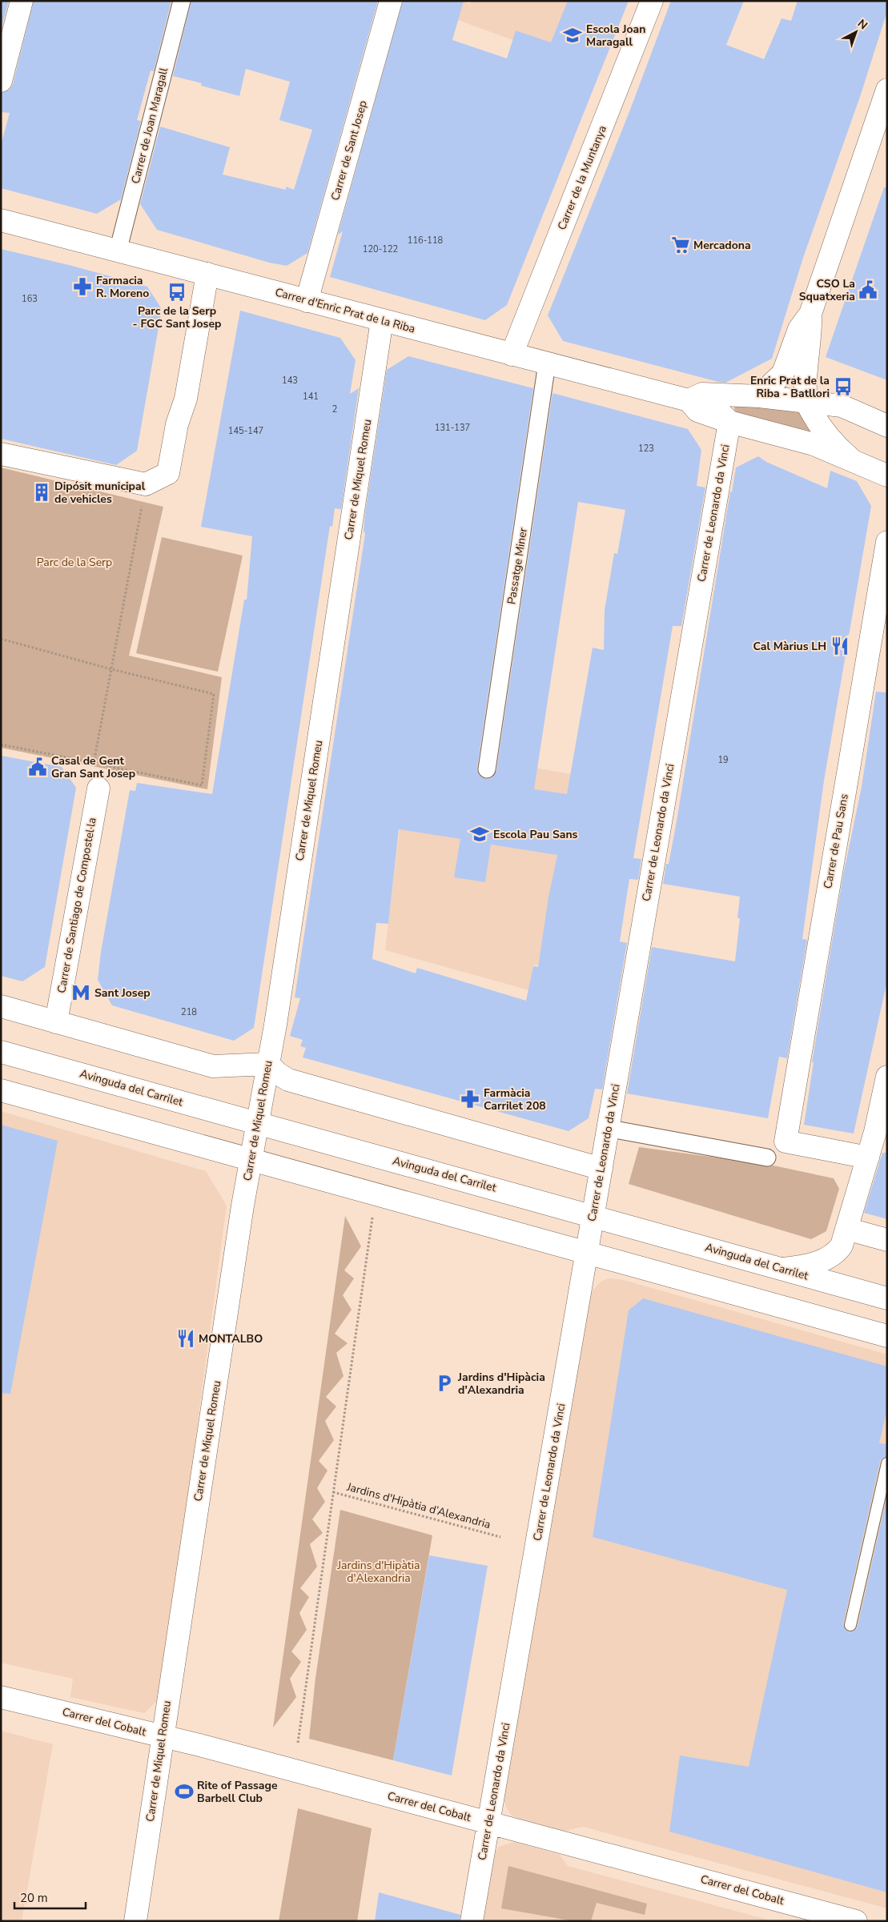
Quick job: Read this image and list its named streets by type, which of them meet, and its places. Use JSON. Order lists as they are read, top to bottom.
{
  "streets": {
    "street": [
      "Carrer de Joan Maragall",
      "Carrer de Sant Josep",
      "Carrer de la Muntanya",
      "Carrer d'Enric Prat de la Riba",
      "Carrer de Miquel Romeu",
      "Carrer de Leonardo da Vinci",
      "Passatge Miner",
      "Carrer de Pau Sans",
      "Carrer de Santiago de Compostel·la",
      "Avinguda del Carrilet",
      "Carrer del Cobalt"
    ],
    "path": ["Jardins d'Hipàtia d’Alexandria"]
  },
  "crossings": [
    ["Carrer de Joan Maragall", "Carrer d'Enric Prat de la Riba"],
    ["Carrer de Sant Josep", "Carrer d'Enric Prat de la Riba"],
    ["Carrer de la Muntanya", "Carrer d'Enric Prat de la Riba"],
    ["Carrer d'Enric Prat de la Riba", "Carrer de Miquel Romeu"],
    ["Carrer d'Enric Prat de la Riba", "Carrer de Leonardo da Vinci"],
    ["Carrer d'Enric Prat de la Riba", "Passatge Miner"],
    ["Carrer de Miquel Romeu", "Avinguda del Carrilet"],
    ["Carrer de Miquel Romeu", "Carrer del Cobalt"],
    ["Carrer de Leonardo da Vinci", "Avinguda del Carrilet"],
    ["Carrer de Leonardo da Vinci", "Carrer del Cobalt"]
  ],
  "parks": ["Parc de la Serp", "Jardins d'Hipàtia d'Alexandria"],
  "places": {
    "school or university": ["Escola Joan Maragall", "Escola Pau Sans"],
    "supermarket": ["Mercadona"],
    "pharmacy": ["Farmacia R. Moreno", "Farmàcia Carrilet 208"],
    "public building": ["CSO La Squatxeria", "Casal de Gent Gran Sant Josep"],
    "bus stop": ["Parc de la Serp - FGC Sant Josep", "Enric Prat de la Riba - Batllori"],
    "building": ["Dipósit municipal de vehicles"],
    "restaurant": ["Cal Màrius LH", "MONTALBO"],
    "metro station": ["Sant Josep"],
    "parking": ["Jardins d'Hipàcia d'Alexandria"],
    "sports": ["Rite of Passage Barbell Club"]
  },
  "house_numbers": [
    "116-118",
    "120-122",
    "163",
    "143",
    "141",
    "2",
    "131-137",
    "145-147",
    "123",
    "19",
    "218"
  ],
  "scale_bar": "20 m",
  "north": "top right"
}
